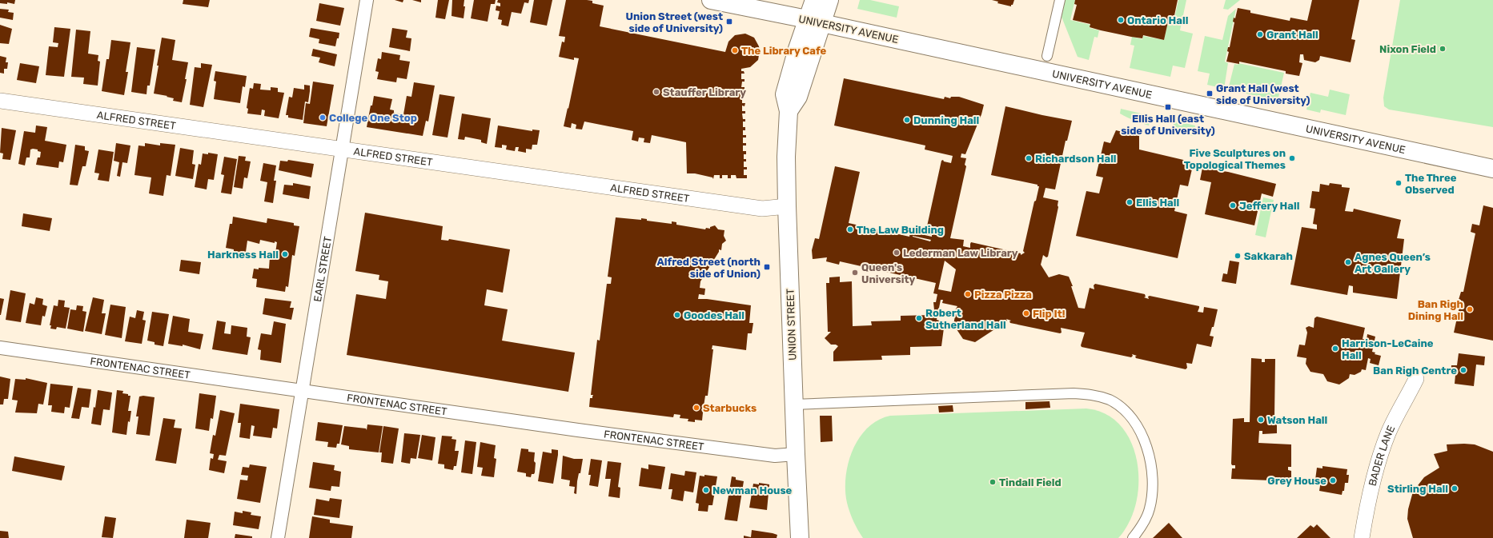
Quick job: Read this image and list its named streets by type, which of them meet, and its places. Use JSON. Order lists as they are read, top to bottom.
{
  "streets": {
    "main road": ["UNIVERSITY AVENUE", "UNION STREET"],
    "street": [
      "ALFRED STREET",
      "EARL STREET",
      "FRONTENAC STREET",
      "BADER LANE"
    ]
  },
  "crossings": [
    ["UNIVERSITY AVENUE", "UNION STREET"],
    ["ALFRED STREET", "EARL STREET"],
    ["ALFRED STREET", "UNION STREET"],
    ["EARL STREET", "FRONTENAC STREET"],
    ["UNION STREET", "FRONTENAC STREET"]
  ],
  "places": {
    "other": [
      "Ontario Hall",
      "Grant Hall",
      "Nixon Field",
      "The Library Cafe",
      "Stauffer Library",
      "College One Stop",
      "Dunning Hall",
      "Richardson Hall",
      "Five Sculptures on Topological Themes",
      "The Three Observed",
      "Ellis Hall",
      "Jeffery Hall",
      "The Law Building",
      "Lederman Law Library",
      "Harkness Hall",
      "Sakkarah",
      "Agnes Queen’s Art Gallery",
      "Queen's University",
      "Pizza Pizza",
      "Ban Righ Dining Hall",
      "Flip It!",
      "Goodes Hall",
      "Robert Sutherland Hall",
      "Harrison-LeCaine Hall",
      "Ban Righ Centre",
      "Starbucks",
      "Watson Hall",
      "Grey House",
      "Tindall Field",
      "Stirling Hall",
      "Newman House"
    ],
    "transit": [
      "Union Street (west side of University)",
      "Grant Hall (west side of University)",
      "Ellis Hall (east side of University)",
      "Alfred Street (north side of Union)"
    ]
  }
}
